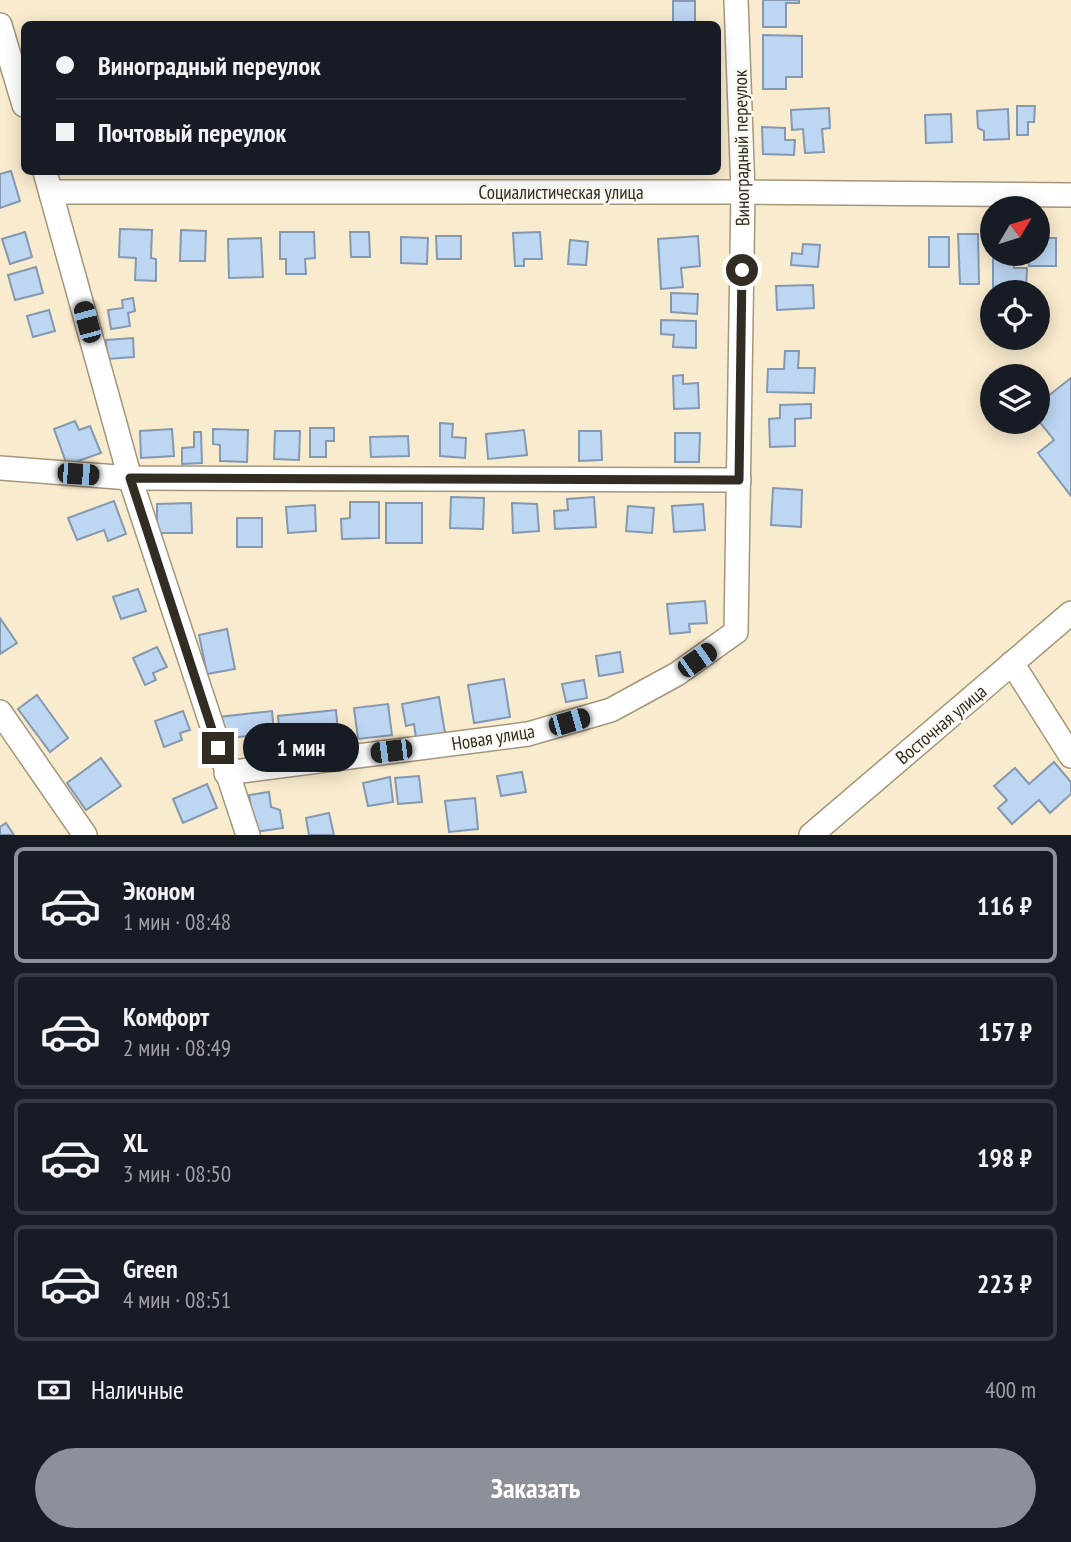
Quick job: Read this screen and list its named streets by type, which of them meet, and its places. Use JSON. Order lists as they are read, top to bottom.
{
  "streets": {
    "street": [
      "Виноградный переулок",
      "Социалистическая улица",
      "Восточная улица",
      "Новая улица"
    ]
  },
  "crossings": [
    ["Виноградный переулок", "Социалистическая улица"],
    ["Виноградный переулок", "Новая улица"]
  ],
  "north": "top right",
  "page": {
    "banner": ["Виноградный переулок", "Почтовый переулок"],
    "bubble": "1 мин",
    "list": [
      {
        "name": "Эконом",
        "note": "1 мин · 08:48",
        "value": "116 ₽"
      },
      {
        "name": "Комфорт",
        "note": "2 мин · 08:49",
        "value": "157 ₽"
      },
      {
        "name": "XL",
        "note": "3 мин · 08:50",
        "value": "198 ₽"
      },
      {
        "name": "Green",
        "note": "4 мин · 08:51",
        "value": "223 ₽"
      }
    ],
    "pay": ["Наличные", "400 m"],
    "buttons": "Заказать"
  }
}
